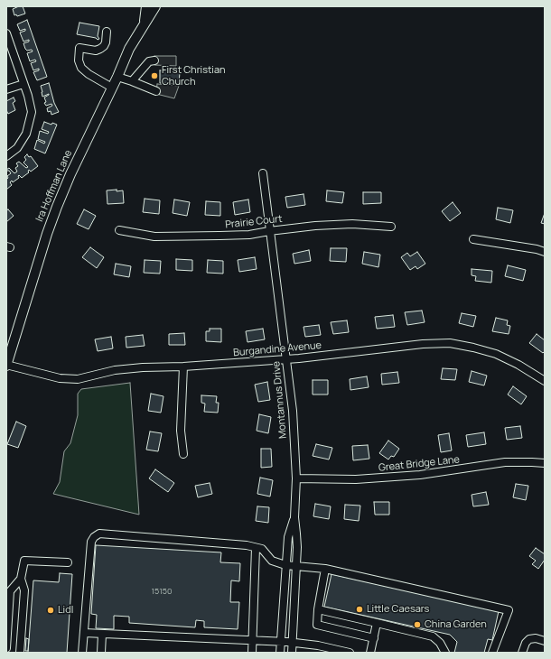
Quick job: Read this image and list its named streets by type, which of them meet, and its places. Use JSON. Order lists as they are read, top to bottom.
{
  "streets": {
    "main road": ["Ira Hoffman Lane"],
    "street": [
      "Prairie Court",
      "Burgandine Avenue",
      "Montannus Drive",
      "Great Bridge Lane"
    ]
  },
  "crossings": [
    ["Ira Hoffman Lane", "Burgandine Avenue"],
    ["Prairie Court", "Montannus Drive"],
    ["Burgandine Avenue", "Montannus Drive"],
    ["Montannus Drive", "Great Bridge Lane"]
  ],
  "places": [
    "First Christian Church",
    "Little Caesars",
    "Lidl",
    "China Garden"
  ],
  "house_numbers": ["15150"]
}
